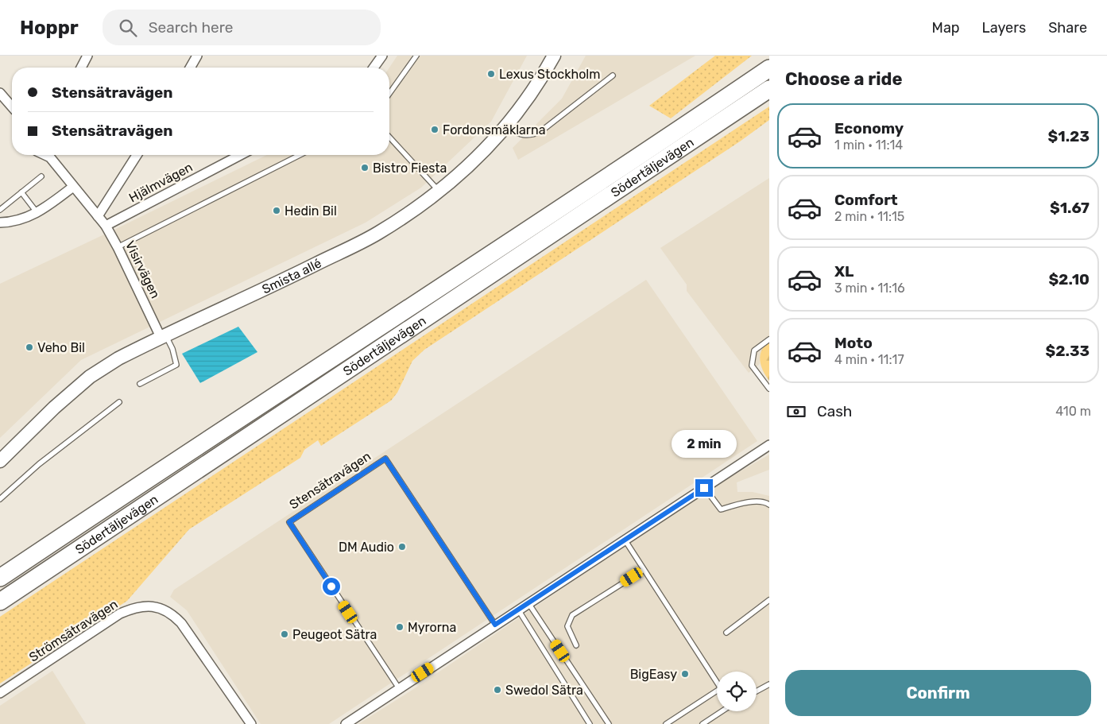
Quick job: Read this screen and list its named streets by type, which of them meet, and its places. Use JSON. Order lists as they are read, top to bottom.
{
  "streets": {
    "highway": ["Södertäljevägen"],
    "street": [
      "Hjälmvägen",
      "Visirvägen",
      "Smista allé",
      "Strömsätravägen"
    ],
    "lane": ["Stensätravägen"]
  },
  "crossings": [
    ["Hjälmvägen", "Visirvägen"],
    ["Visirvägen", "Smista allé"]
  ],
  "places": [
    "Lexus Stockholm",
    "Fordonsmäklarna",
    "Bistro Fiesta",
    "Hedin Bil",
    "Veho Bil",
    "DM Audio",
    "Myrorna",
    "Peugeot Sätra",
    "BigEasy",
    "Swedol Sätra"
  ],
  "page": {
    "header": "Hoppr",
    "search": "Search here",
    "nav": ["Map", "Layers", "Share"],
    "heading": "Choose a ride",
    "banner": ["Stensätravägen", "Stensätravägen"],
    "list": [
      {
        "name": "Economy",
        "note": "1 min · 11:14",
        "value": "$1.23"
      },
      {
        "name": "Comfort",
        "note": "2 min · 11:15",
        "value": "$1.67"
      },
      {
        "name": "XL",
        "note": "3 min · 11:16",
        "value": "$2.10"
      },
      {
        "name": "Moto",
        "note": "4 min · 11:17",
        "value": "$2.33"
      }
    ],
    "pay": ["Cash", "410 m"],
    "bubble": "2 min",
    "buttons": "Confirm"
  }
}
